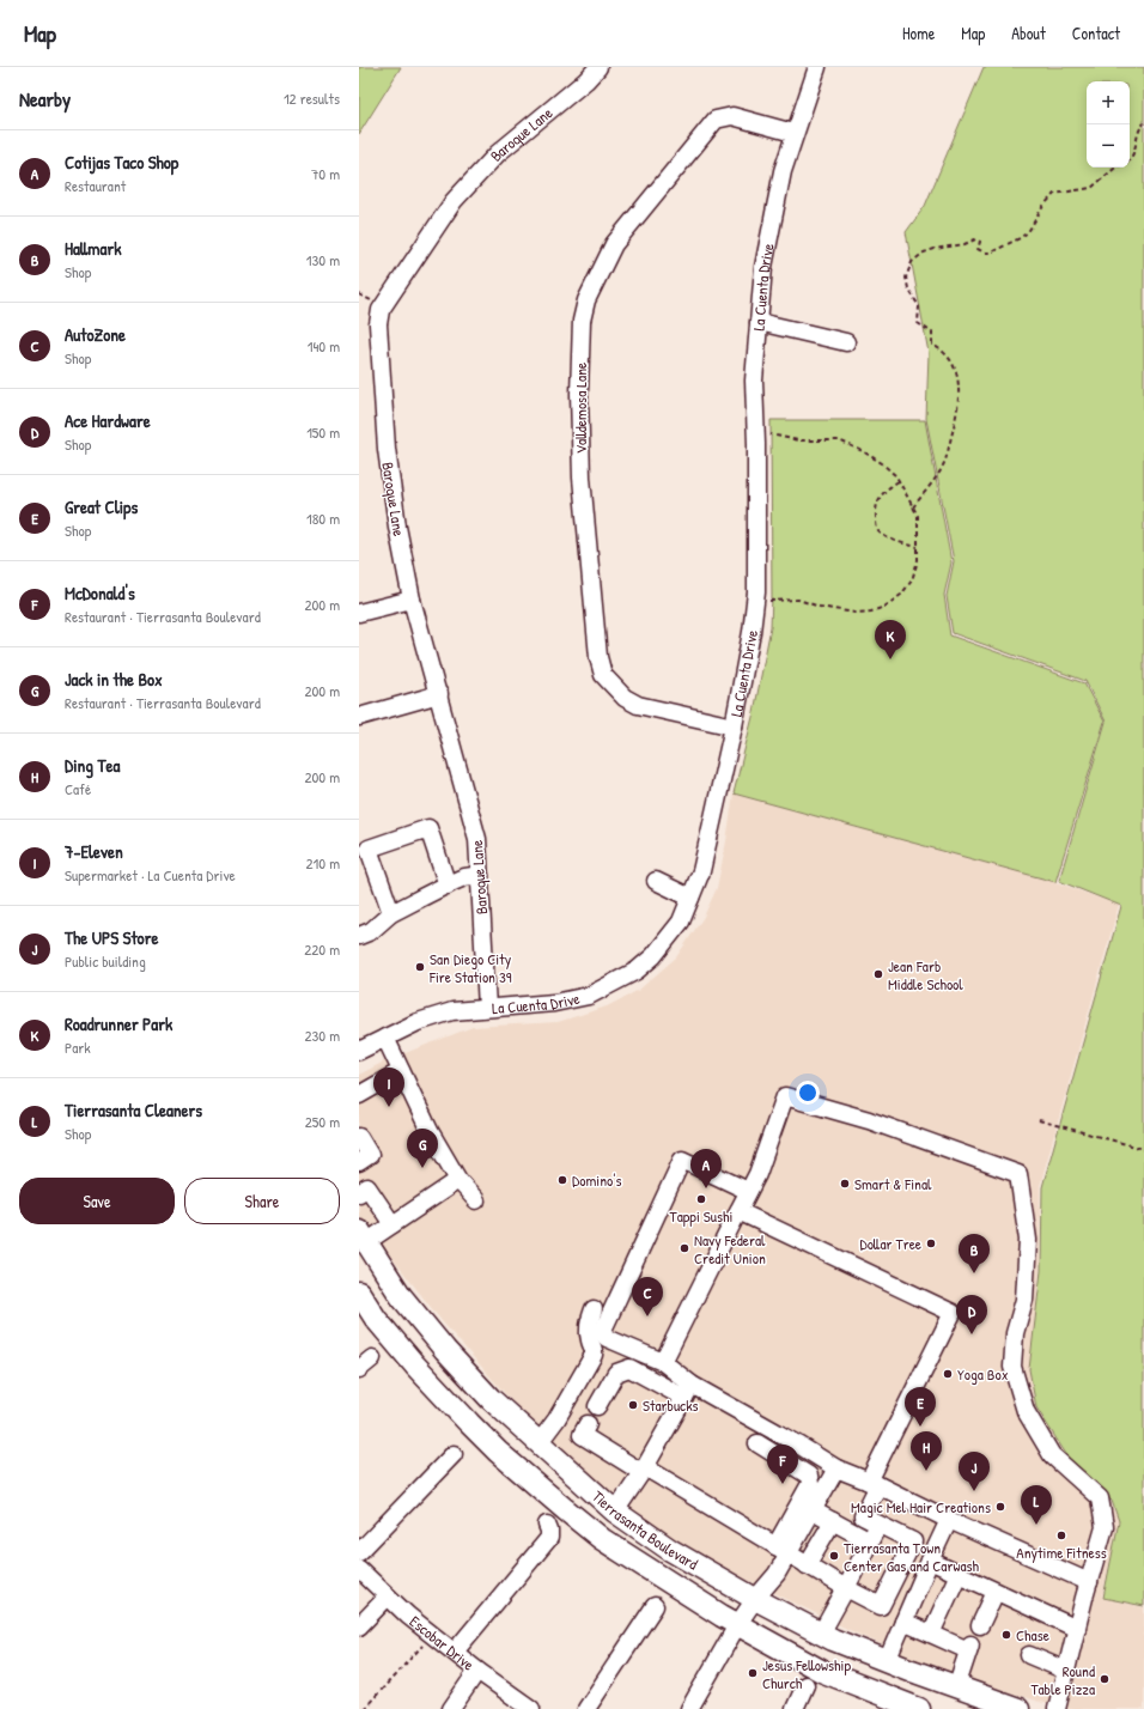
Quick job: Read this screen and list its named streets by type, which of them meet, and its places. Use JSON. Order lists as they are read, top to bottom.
{
  "streets": {
    "main road": ["Tierrasanta Boulevard"],
    "street": [
      "Baroque Lane",
      "La Cuenta Drive",
      "Valldemosa Lane",
      "Escobar Drive"
    ]
  },
  "crossings": [
    ["Baroque Lane", "La Cuenta Drive"],
    ["La Cuenta Drive", "Valldemosa Lane"]
  ],
  "places": [
    "San Diego City Fire Station 39",
    "Jean Farb Middle School",
    "Domino's",
    "Smart & Final",
    "Tappi Sushi",
    "Dollar Tree",
    "Navy Federal Credit Union",
    "Yoga Box",
    "Starbucks",
    "Magic Mel Hair Creations",
    "Anytime Fitness",
    "Tierrasanta Town Center Gas and Carwash",
    "Chase",
    "Jesus Fellowship Church",
    "Round Table Pizza"
  ],
  "page": {
    "header": "Map",
    "nav": [
      "Home",
      "Map",
      "About",
      "Contact"
    ],
    "heading": ["Nearby", "12 results"],
    "map_buttons": ["+", "−"],
    "list": [
      {
        "mark": "A",
        "name": "Cotijas Taco Shop",
        "note": "Restaurant",
        "value": "70 m"
      },
      {
        "mark": "B",
        "name": "Hallmark",
        "note": "Shop",
        "value": "130 m"
      },
      {
        "mark": "C",
        "name": "AutoZone",
        "note": "Shop",
        "value": "140 m"
      },
      {
        "mark": "D",
        "name": "Ace Hardware",
        "note": "Shop",
        "value": "150 m"
      },
      {
        "mark": "E",
        "name": "Great Clips",
        "note": "Shop",
        "value": "180 m"
      },
      {
        "mark": "F",
        "name": "McDonald's",
        "note": "Restaurant · Tierrasanta Boulevard",
        "value": "200 m"
      },
      {
        "mark": "G",
        "name": "Jack in the Box",
        "note": "Restaurant · Tierrasanta Boulevard",
        "value": "200 m"
      },
      {
        "mark": "H",
        "name": "Ding Tea",
        "note": "Café",
        "value": "200 m"
      },
      {
        "mark": "I",
        "name": "7-Eleven",
        "note": "Supermarket · La Cuenta Drive",
        "value": "210 m"
      },
      {
        "mark": "J",
        "name": "The UPS Store",
        "note": "Public building",
        "value": "220 m"
      },
      {
        "mark": "K",
        "name": "Roadrunner Park",
        "note": "Park",
        "value": "230 m"
      },
      {
        "mark": "L",
        "name": "Tierrasanta Cleaners",
        "note": "Shop",
        "value": "250 m"
      }
    ],
    "pins": [
      "K",
      "I",
      "G",
      "A",
      "B",
      "C",
      "D",
      "E",
      "H",
      "F",
      "J",
      "L"
    ],
    "buttons": ["Save", "Share"]
  }
}
